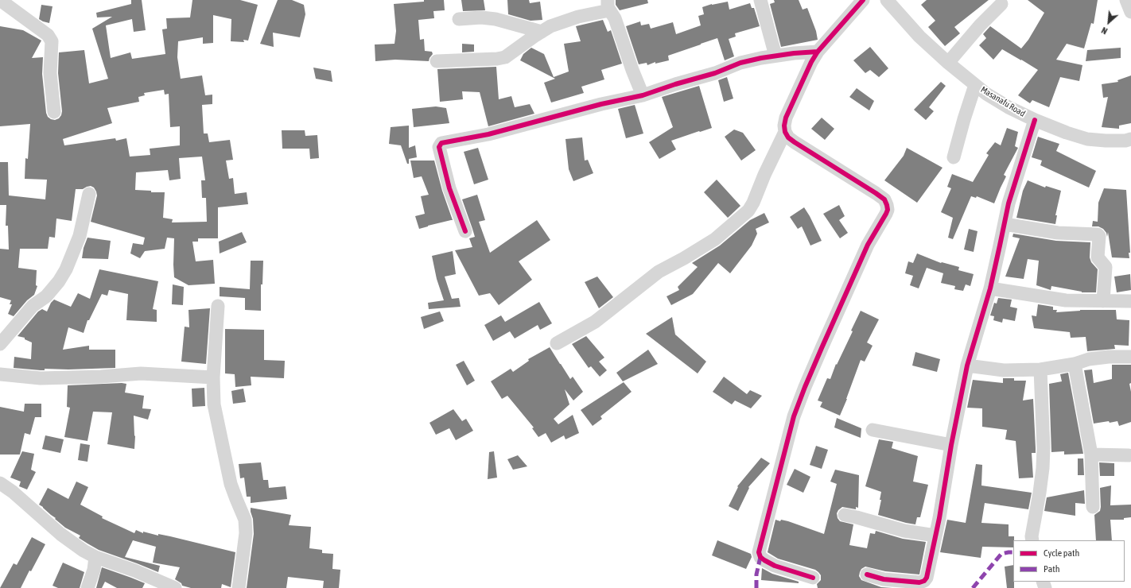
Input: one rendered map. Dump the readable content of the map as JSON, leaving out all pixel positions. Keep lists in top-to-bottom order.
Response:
{
  "streets": {
    "street": ["Masanafu Road"]
  },
  "legend": ["Cycle path", "Path"],
  "north": "bottom left"
}
